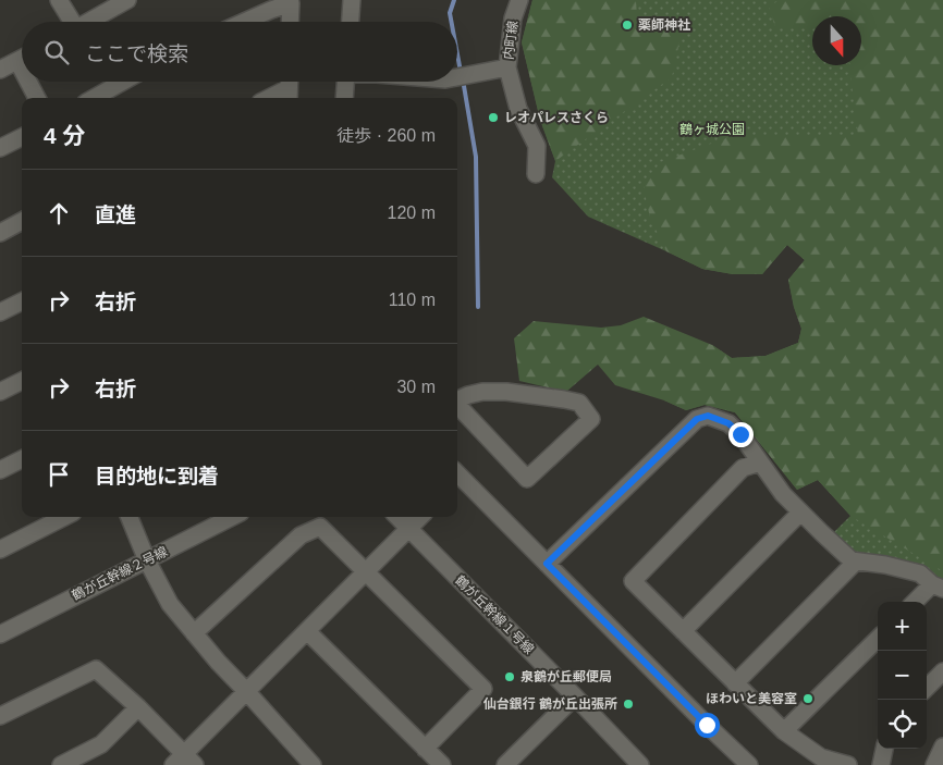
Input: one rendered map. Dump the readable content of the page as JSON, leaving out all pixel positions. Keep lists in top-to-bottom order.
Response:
{
  "streets": {
    "street": ["内町線", "鶴が丘幹線２号線", "鶴が丘幹線１号線"]
  },
  "parks": ["鶴ヶ城公園"],
  "places": [
    "薬師神社",
    "レオパレスさくら",
    "泉鶴が丘郵便局",
    "ほわいと美容室",
    "仙台銀行 鶴が丘出張所"
  ],
  "north": "bottom",
  "page": {
    "search": "ここで検索",
    "heading": ["4 分", "徒歩 · 260 m"],
    "list": [
      ["直進", "120 m"],
      ["右折", "110 m"],
      ["右折", "30 m"],
      "目的地に到着"
    ],
    "map_buttons": ["+", "−"]
  }
}
